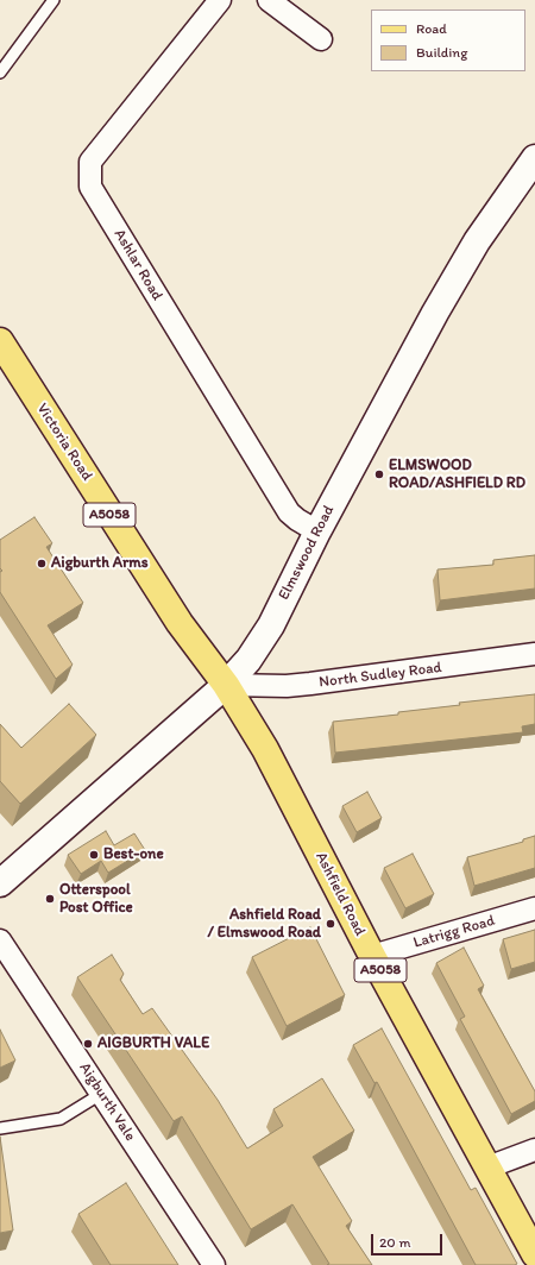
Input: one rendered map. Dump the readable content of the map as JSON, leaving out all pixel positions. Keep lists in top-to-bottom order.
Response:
{
  "streets": {
    "main road": ["Victoria Road", "A5058", "Ashfield Road"],
    "street": [
      "Ashlar Road",
      "Elmswood Road",
      "North Sudley Road",
      "Latrigg Road",
      "Aigburth Vale"
    ]
  },
  "crossings": [
    ["Ashlar Road", "Elmswood Road"],
    ["Victoria Road", "Elmswood Road"],
    ["Victoria Road", "North Sudley Road"],
    ["Victoria Road", "Ashfield Road"],
    ["Elmswood Road", "North Sudley Road"],
    ["Elmswood Road", "Ashfield Road"],
    ["North Sudley Road", "Ashfield Road"],
    ["Ashfield Road", "Latrigg Road"]
  ],
  "places": [
    "ELMSWOOD ROAD/ASHFIELD RD",
    "Aigburth Arms",
    "Best-one",
    "Otterspool Post Office",
    "Ashfield Road / Elmswood Road",
    "AIGBURTH VALE"
  ],
  "legend": ["Road", "Building"],
  "scale_bar": "20 m"
}
